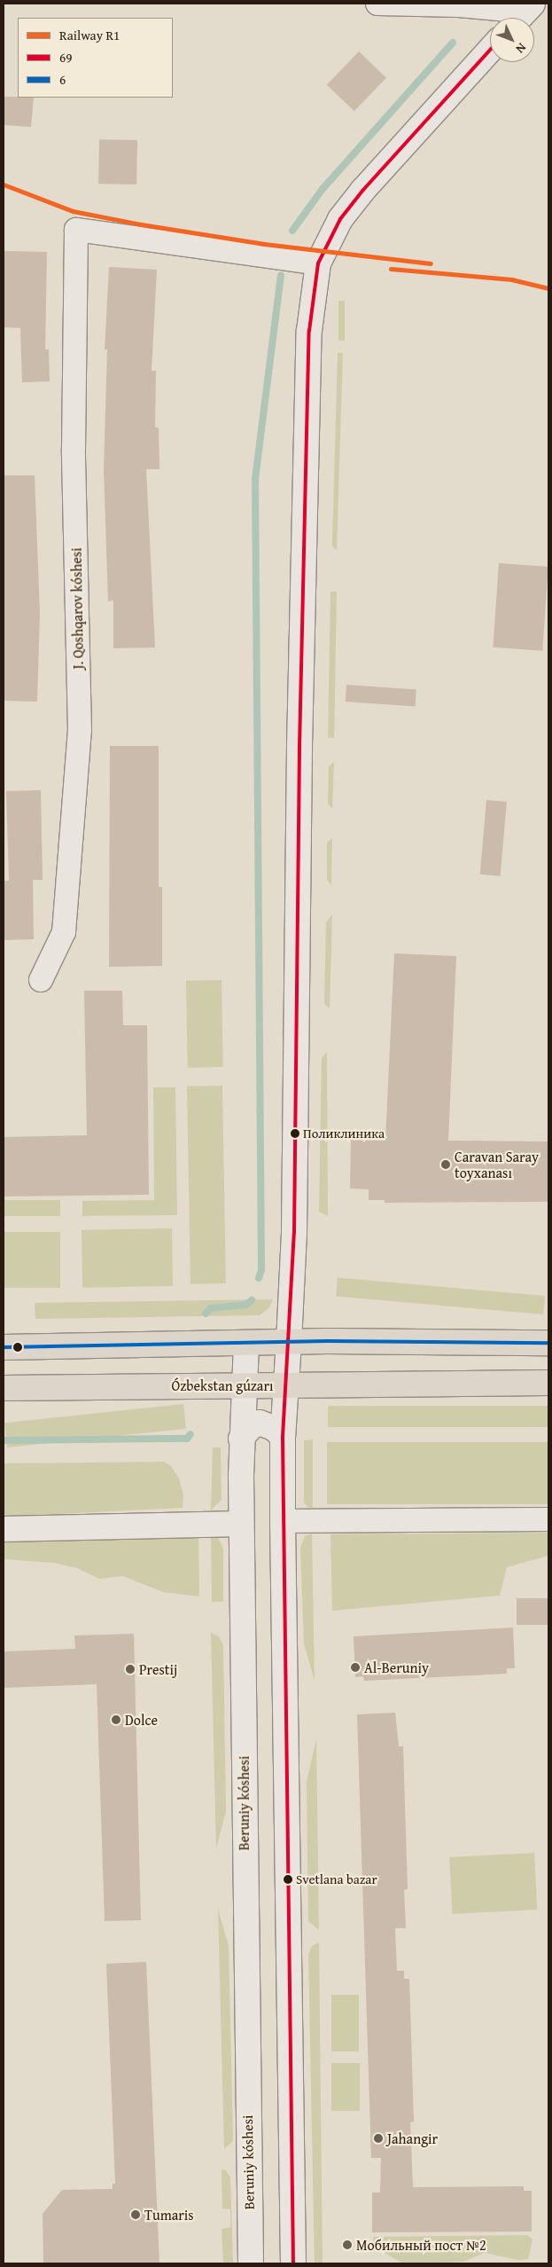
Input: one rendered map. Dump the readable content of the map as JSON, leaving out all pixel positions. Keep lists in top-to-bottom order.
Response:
{
  "streets": {
    "main road": ["Ózbekstan gúzarı", "Beruniy kóshesi"],
    "street": ["J. Qoshqarov kóshesi"]
  },
  "crossings": [
    ["Ózbekstan gúzarı", "Beruniy kóshesi"]
  ],
  "places": [
    "Поликлиника",
    "Caravan Saray toyxanası",
    "Al-Beruniy",
    "Prestij",
    "Dolce",
    "Svetlana bazar",
    "Jahangir",
    "Tumaris",
    "Мобильный пост №2"
  ],
  "lines": ["transit line 69", "rail line R1", "transit line 6"],
  "legend": ["Railway R1", "69", "6"],
  "north": "bottom right"
}
